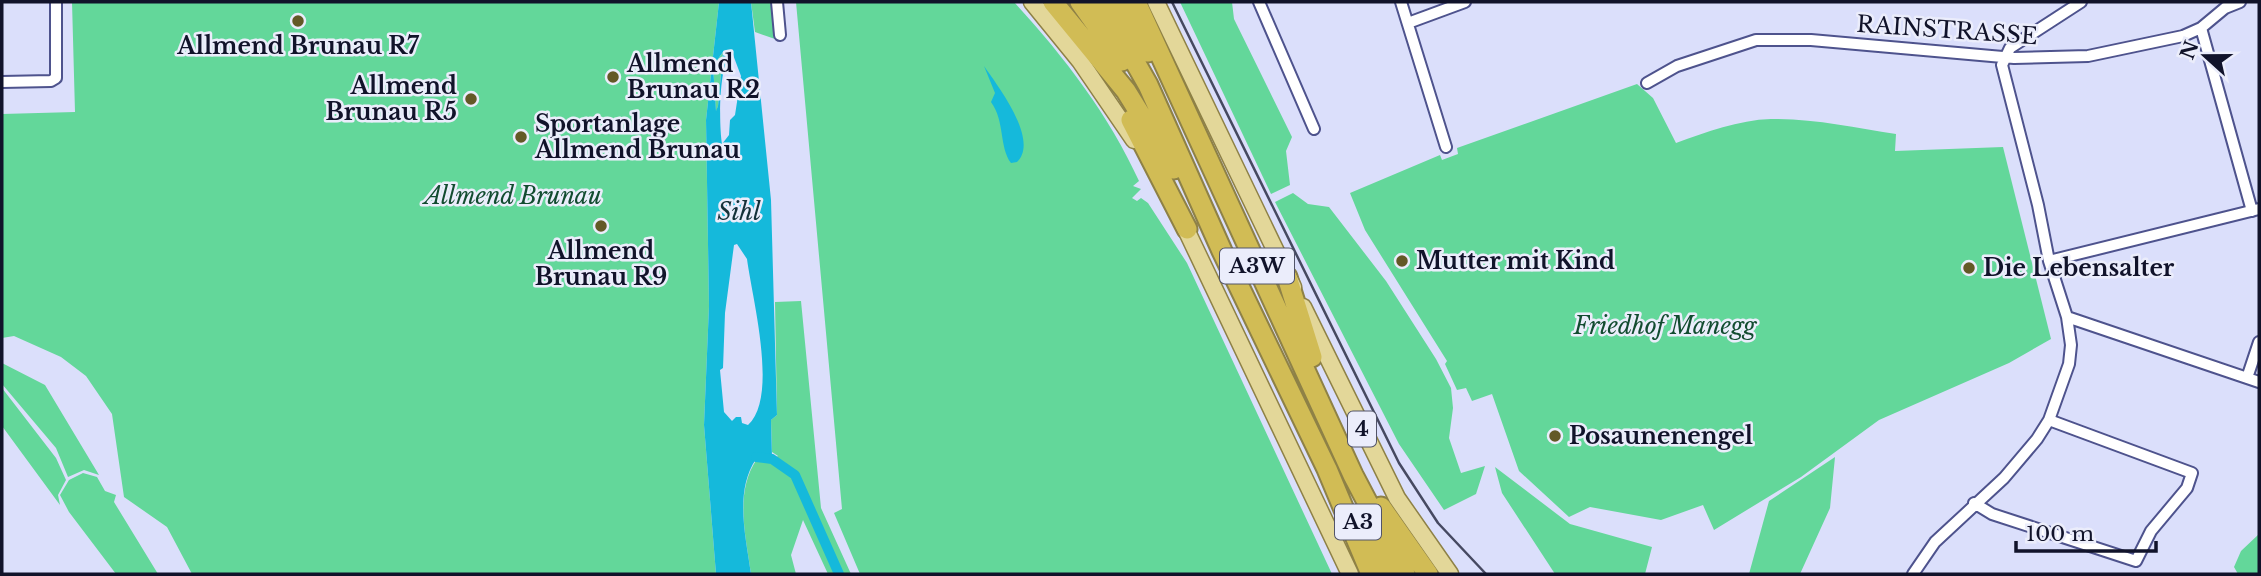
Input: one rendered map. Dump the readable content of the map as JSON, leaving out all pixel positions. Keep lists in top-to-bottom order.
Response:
{
  "streets": {
    "highway": ["A3W", "A3"],
    "main road": ["4"],
    "street": ["RAINSTRASSE"]
  },
  "crossings": [
    ["A3W", "A3"]
  ],
  "water": ["Sihl"],
  "parks": ["Allmend Brunau", "Friedhof Manegg"],
  "places": [
    "Allmend Brunau R7",
    "Allmend Brunau R2",
    "Allmend Brunau R5",
    "Sportanlage Allmend Brunau",
    "Allmend Brunau R9",
    "Mutter mit Kind",
    "Die Lebensalter",
    "Posaunenengel"
  ],
  "scale_bar": "100 m",
  "north": "left"
}
